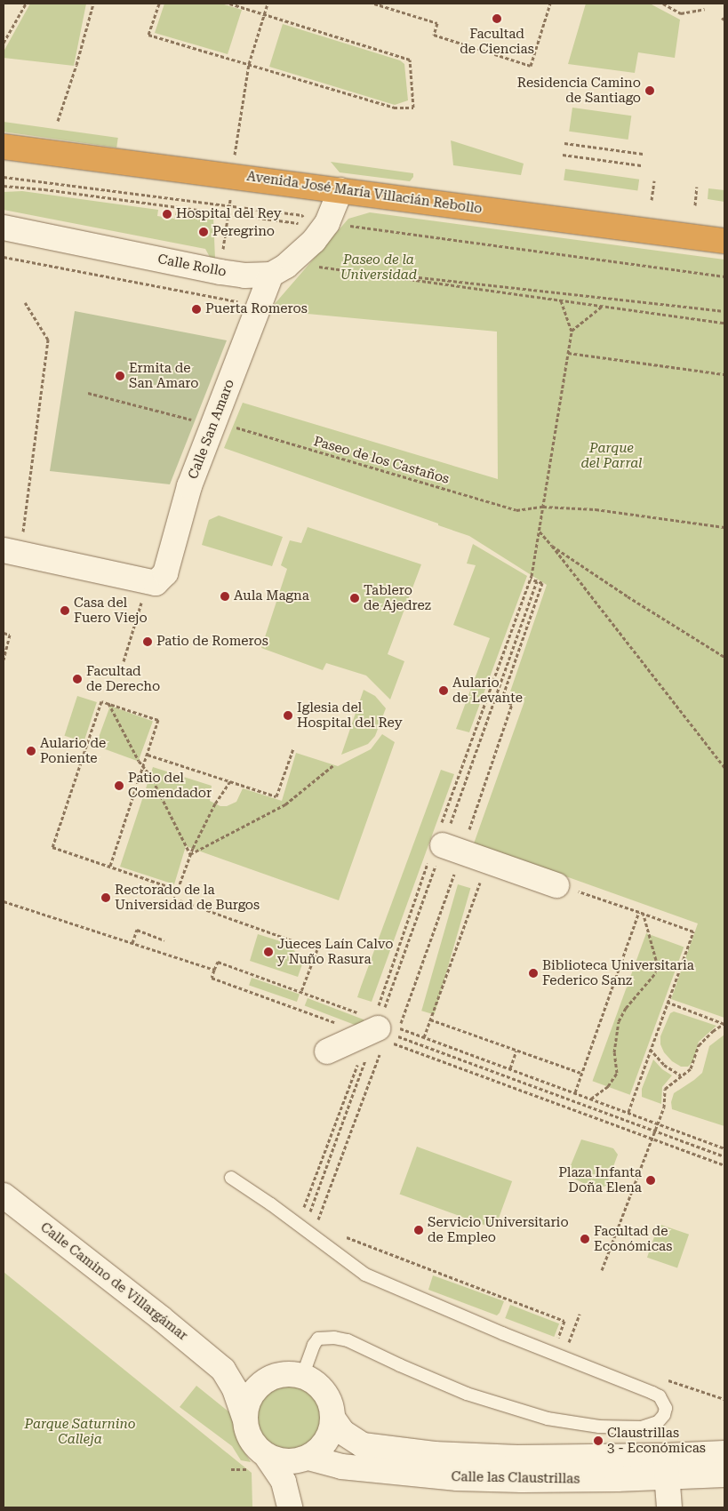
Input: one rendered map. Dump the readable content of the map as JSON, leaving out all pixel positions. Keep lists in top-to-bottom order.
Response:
{
  "streets": {
    "highway": ["Avenida José María Villacián Rebollo"],
    "street": [
      "Calle Rollo",
      "Calle San Amaro",
      "Calle Camino de Villargámar",
      "Calle las Claustrillas"
    ],
    "path": ["Paseo de los Castaños"]
  },
  "crossings": [
    ["Calle Rollo", "Calle San Amaro"],
    ["Calle San Amaro", "Paseo de los Castaños"],
    ["Calle Camino de Villargámar", "Calle las Claustrillas"]
  ],
  "parks": ["Paseo de la Universidad", "Parque del Parral", "Parque Saturnino Calleja"],
  "places": [
    "Facultad de Ciencias",
    "Residencia Camino de Santiago",
    "Hospital del Rey",
    "Peregrino",
    "Puerta Romeros",
    "Ermita de San Amaro",
    "Aula Magna",
    "Tablero de Ajedrez",
    "Casa del Fuero Viejo",
    "Patio de Romeros",
    "Facultad de Derecho",
    "Aulario de Levante",
    "Iglesia del Hospital del Rey",
    "Aulario de Poniente",
    "Patio del Comendador",
    "Rectorado de la Universidad de Burgos",
    "Jueces Laín Calvo y Nuño Rasura",
    "Biblioteca Universitaria Federico Sanz",
    "Plaza Infanta Doña Elena",
    "Servicio Universitario de Empleo",
    "Facultad de Económicas",
    "Claustrillas 3 - Económicas"
  ]
}
